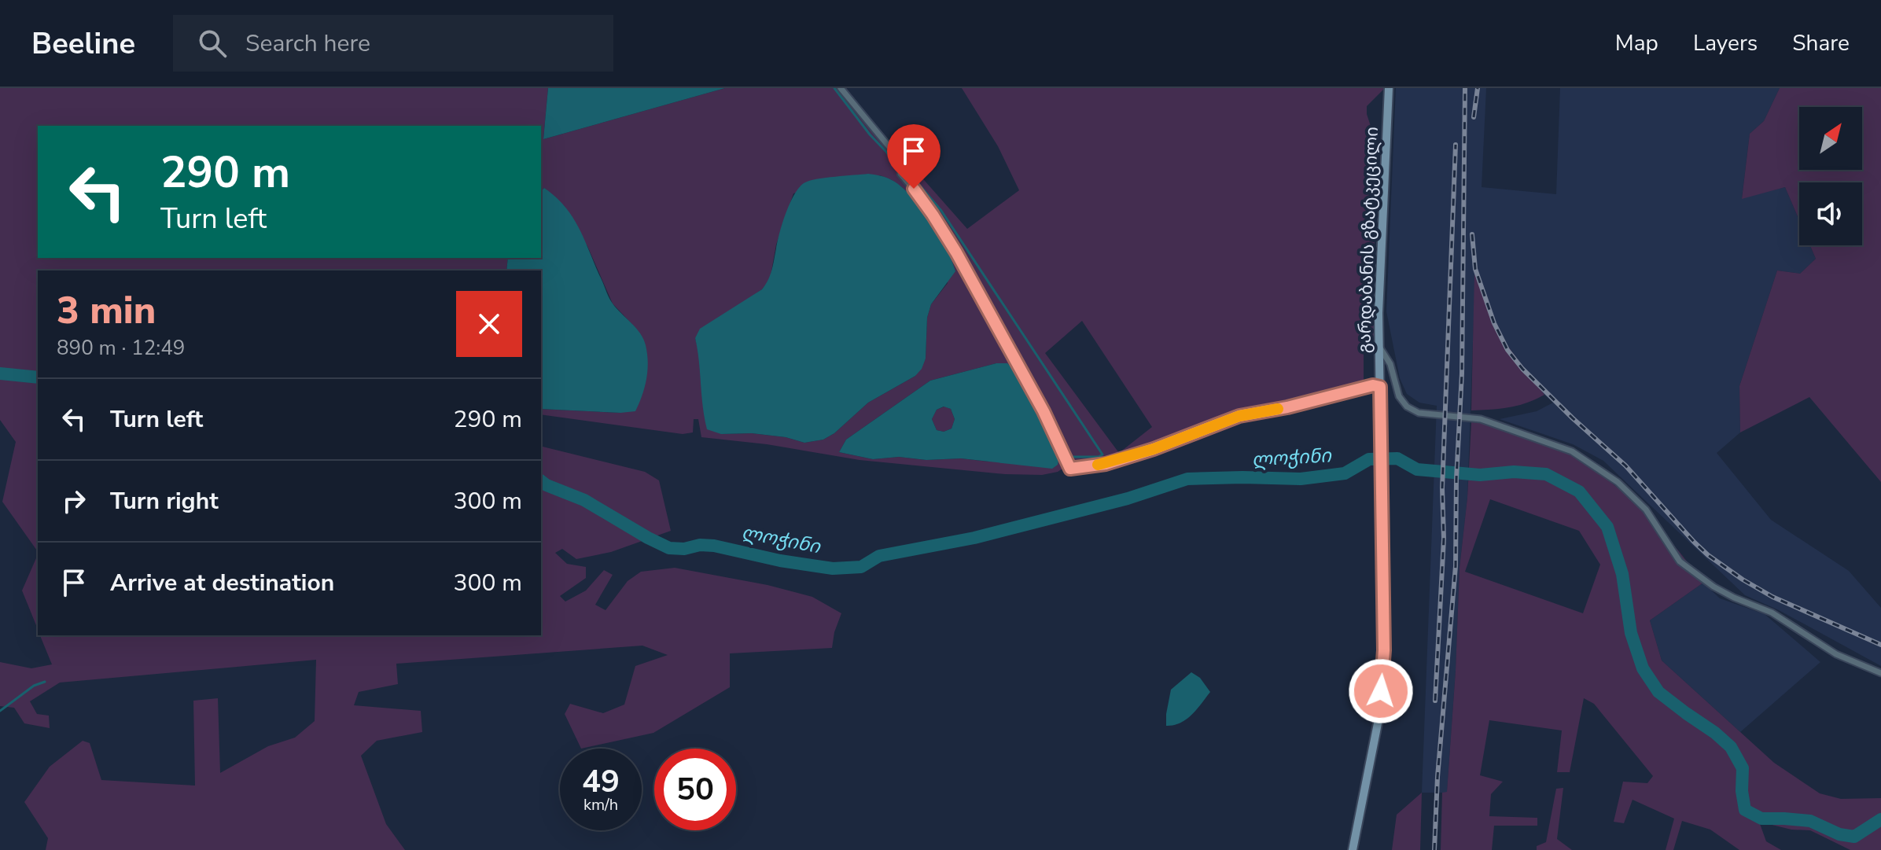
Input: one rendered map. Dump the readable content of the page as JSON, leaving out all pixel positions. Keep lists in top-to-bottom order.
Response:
{
  "streets": {
    "main road": ["გარდაბანის გზატკეცილი"]
  },
  "water": ["ლოჭინი"],
  "north": "top right",
  "page": {
    "header": "Beeline",
    "search": "Search here",
    "nav": ["Map", "Layers", "Share"],
    "turn": ["290 m", "Turn left"],
    "heading": ["3 min", "890 m · 12:49"],
    "list": [
      {
        "name": "Turn left",
        "value": "290 m"
      },
      {
        "name": "Turn right",
        "value": "300 m"
      },
      {
        "name": "Arrive at destination",
        "value": "300 m"
      }
    ],
    "speed": "49 km/h",
    "limit": "50"
  }
}
